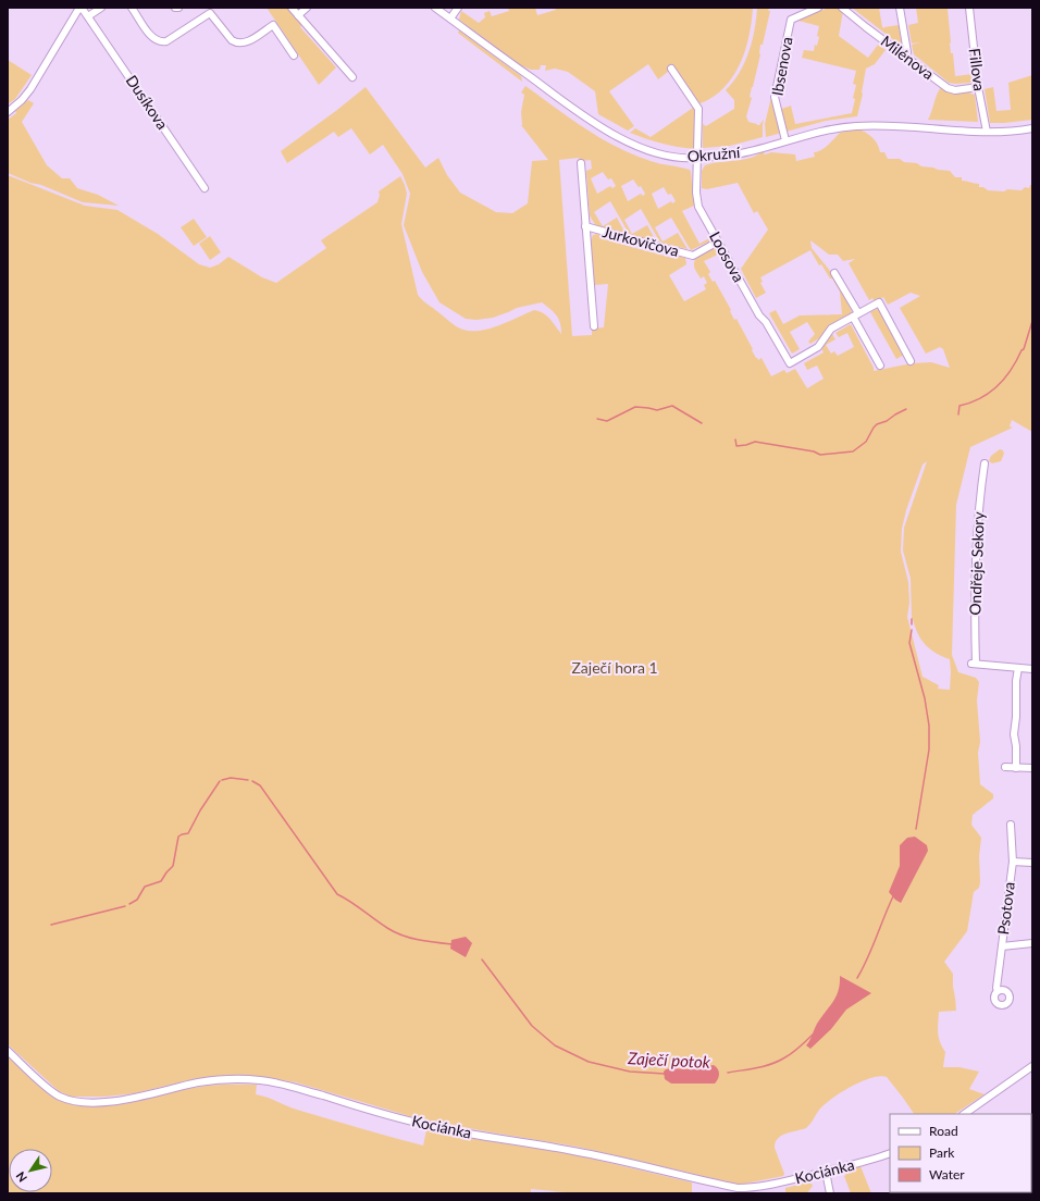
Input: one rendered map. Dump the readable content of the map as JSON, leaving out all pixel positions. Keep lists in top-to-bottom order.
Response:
{
  "streets": {
    "street": [
      "Milénova",
      "Ibsenova",
      "Fillova",
      "Dusíkova",
      "Okružní",
      "Jurkovičova",
      "Loosova",
      "Ondřeje Sekory",
      "Psotova",
      "Kociánka"
    ]
  },
  "crossings": [
    ["Milénova", "Fillova"],
    ["Ibsenova", "Okružní"],
    ["Fillova", "Okružní"],
    ["Okružní", "Loosova"],
    ["Jurkovičova", "Loosova"]
  ],
  "water": ["Zaječí potok"],
  "parks": ["Zaječí hora 1"],
  "legend": ["Road", "Park", "Water"],
  "north": "bottom left"
}
